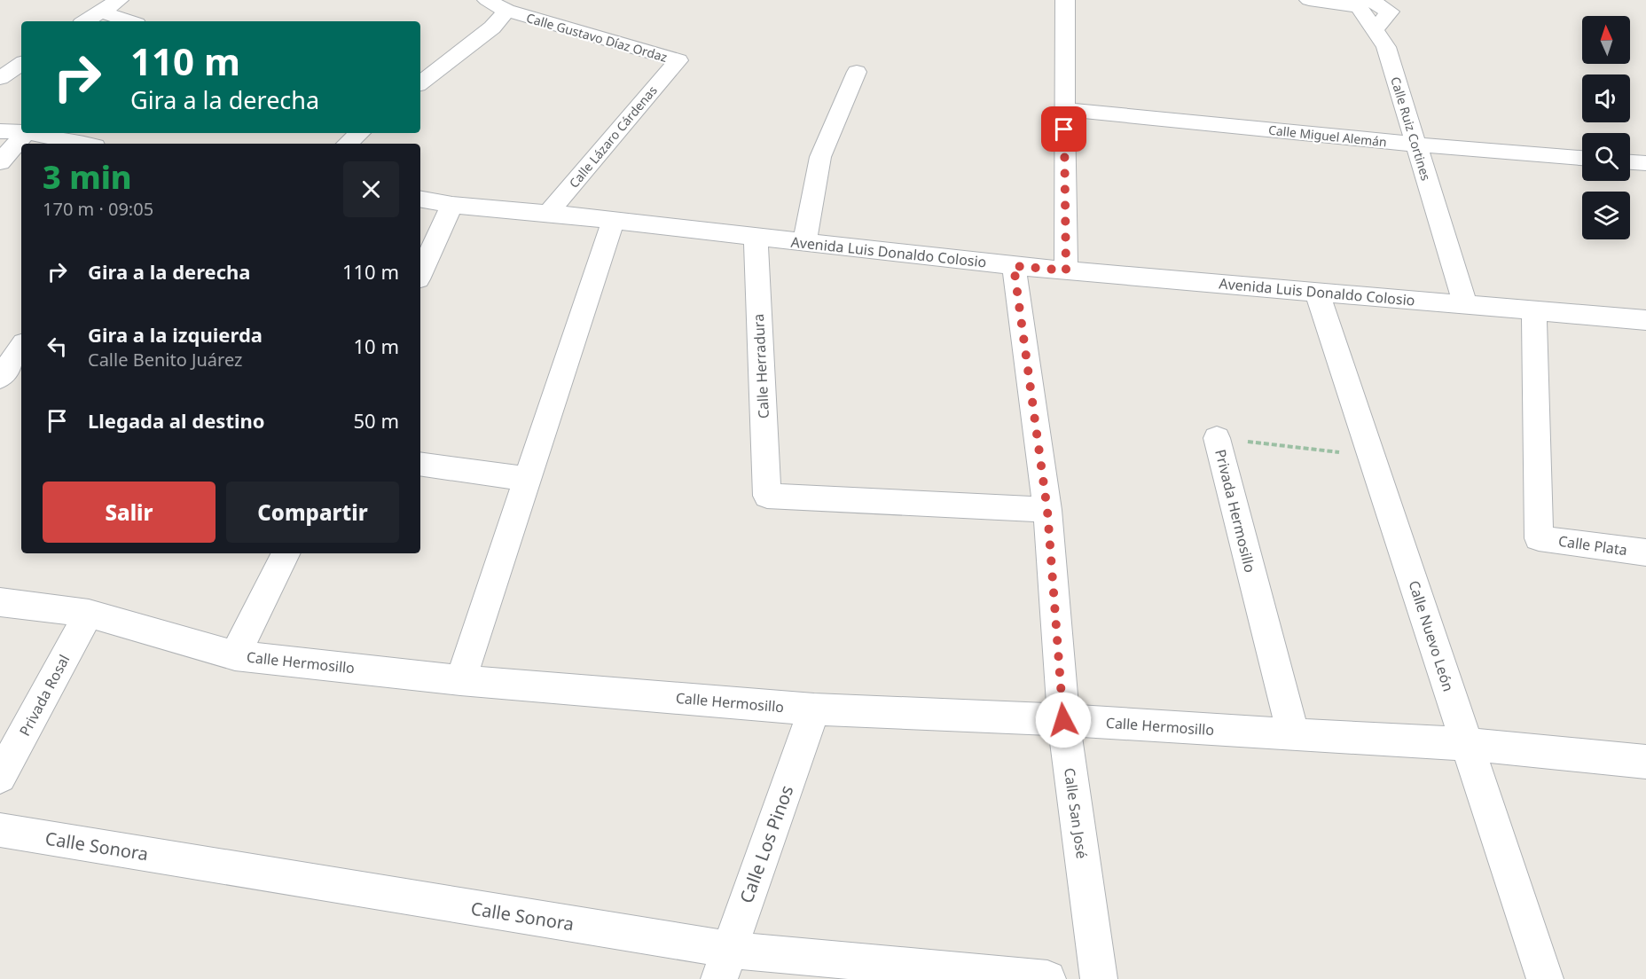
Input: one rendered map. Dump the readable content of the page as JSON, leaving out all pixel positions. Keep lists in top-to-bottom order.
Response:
{
  "streets": {
    "street": [
      "Calle Gustavo Díaz Ordaz",
      "Calle Ruiz Cortines",
      "Calle Miguel Alemán",
      "Calle Lázaro Cárdenas",
      "Avenida Luis Donaldo Colosio",
      "Calle Herradura",
      "Privada Hermosillo",
      "Calle Plata",
      "Calle Nuevo León",
      "Calle Hermosillo",
      "Privada Rosal",
      "Calle San José",
      "Calle Los Pinos",
      "Calle Sonora"
    ]
  },
  "crossings": [
    ["Calle Gustavo Díaz Ordaz", "Calle Lázaro Cárdenas"],
    ["Calle Ruiz Cortines", "Calle Miguel Alemán"],
    ["Calle Ruiz Cortines", "Avenida Luis Donaldo Colosio"],
    ["Calle Lázaro Cárdenas", "Avenida Luis Donaldo Colosio"],
    ["Avenida Luis Donaldo Colosio", "Calle Herradura"],
    ["Avenida Luis Donaldo Colosio", "Calle Plata"],
    ["Avenida Luis Donaldo Colosio", "Calle Nuevo León"],
    ["Avenida Luis Donaldo Colosio", "Calle San José"],
    ["Calle Herradura", "Calle San José"],
    ["Privada Hermosillo", "Calle Nuevo León"],
    ["Privada Hermosillo", "Calle Hermosillo"],
    ["Calle Nuevo León", "Calle Hermosillo"],
    ["Calle Hermosillo", "Privada Rosal"],
    ["Calle Hermosillo", "Calle San José"],
    ["Calle Hermosillo", "Calle Los Pinos"],
    ["Calle Los Pinos", "Calle Sonora"]
  ],
  "north": "top",
  "page": {
    "turn": ["110 m", "Gira a la derecha"],
    "heading": ["3 min", "170 m · 09:05"],
    "list": [
      {
        "name": "Gira a la derecha",
        "value": "110 m"
      },
      {
        "name": "Gira a la izquierda",
        "note": "Calle Benito Juárez",
        "value": "10 m"
      },
      {
        "name": "Llegada al destino",
        "value": "50 m"
      }
    ],
    "buttons": ["Salir", "Compartir"]
  }
}
